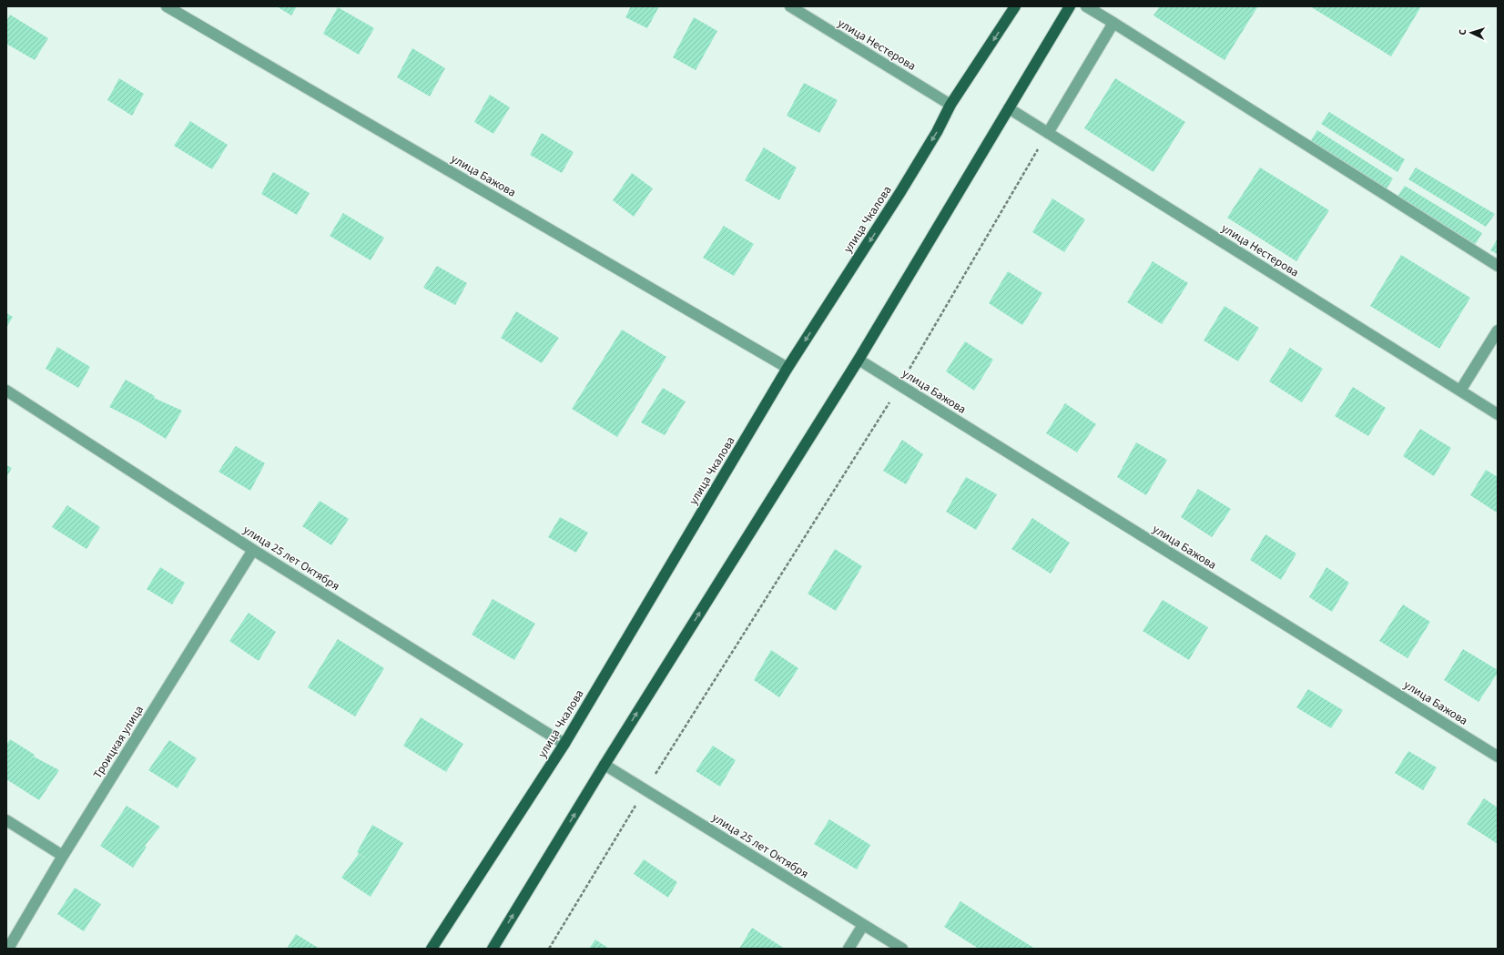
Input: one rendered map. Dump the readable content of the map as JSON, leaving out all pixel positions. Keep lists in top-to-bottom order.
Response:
{
  "streets": {
    "main road": ["улица Чкалова"],
    "street": [
      "улица Нестерова",
      "улица Бажова",
      "улица 25 лет Октября",
      "Троицкая улица"
    ]
  },
  "crossings": [
    ["улица Нестерова", "улица Чкалова"],
    ["улица Бажова", "улица Чкалова"],
    ["улица Чкалова", "улица 25 лет Октября"],
    ["улица 25 лет Октября", "Троицкая улица"]
  ],
  "north": "left"
}
